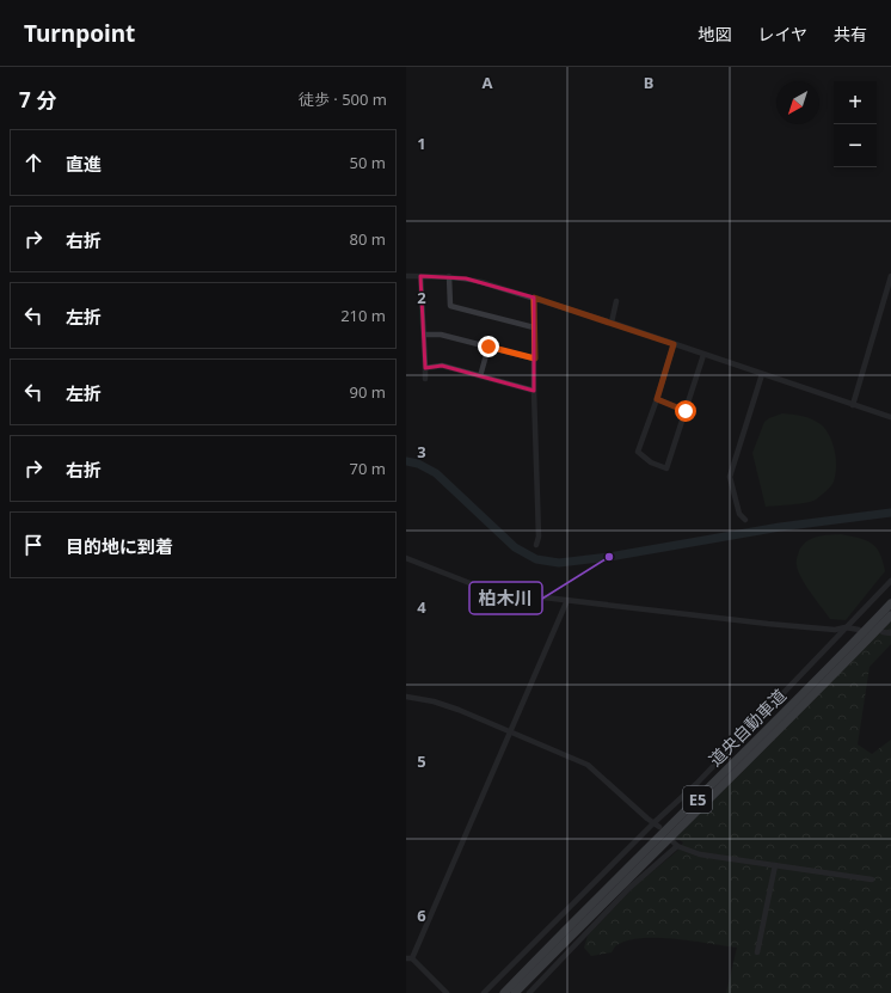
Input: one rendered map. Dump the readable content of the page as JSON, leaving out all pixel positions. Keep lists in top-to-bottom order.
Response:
{
  "streets": {
    "highway": ["道央自動車道", "E5"]
  },
  "places": ["柏木川"],
  "north": "bottom left",
  "page": {
    "header": "Turnpoint",
    "nav": ["地図", "レイヤ", "共有"],
    "heading": ["7 分", "徒歩 · 500 m"],
    "map_buttons": ["+", "−"],
    "list": [
      ["直進", "50 m"],
      ["右折", "80 m"],
      ["左折", "210 m"],
      ["左折", "90 m"],
      ["右折", "70 m"],
      "目的地に到着"
    ]
  },
  "grid": {
    "columns": ["A", "B"],
    "rows": [
      "1",
      "2",
      "3",
      "4",
      "5",
      "6"
    ]
  }
}
